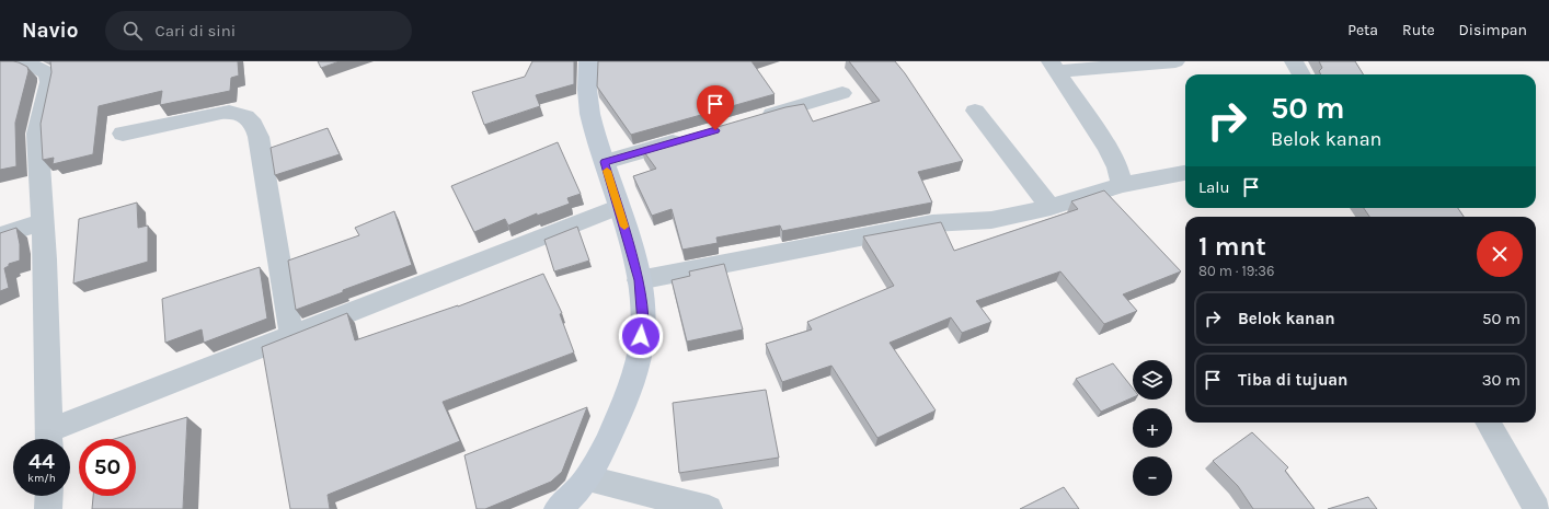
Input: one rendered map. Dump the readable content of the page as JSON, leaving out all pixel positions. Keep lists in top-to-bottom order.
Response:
{
  "page": {
    "header": "Navio",
    "search": "Cari di sini",
    "nav": ["Peta", "Rute", "Disimpan"],
    "turn": ["50 m", "Belok kanan"],
    "then": "Lalu",
    "heading": ["1 mnt", "80 m · 19:36"],
    "list": [
      {
        "name": "Belok kanan",
        "value": "50 m"
      },
      {
        "name": "Tiba di tujuan",
        "value": "30 m"
      }
    ],
    "map_buttons": ["+", "−"],
    "speed": "44 km/h",
    "limit": "50"
  }
}
